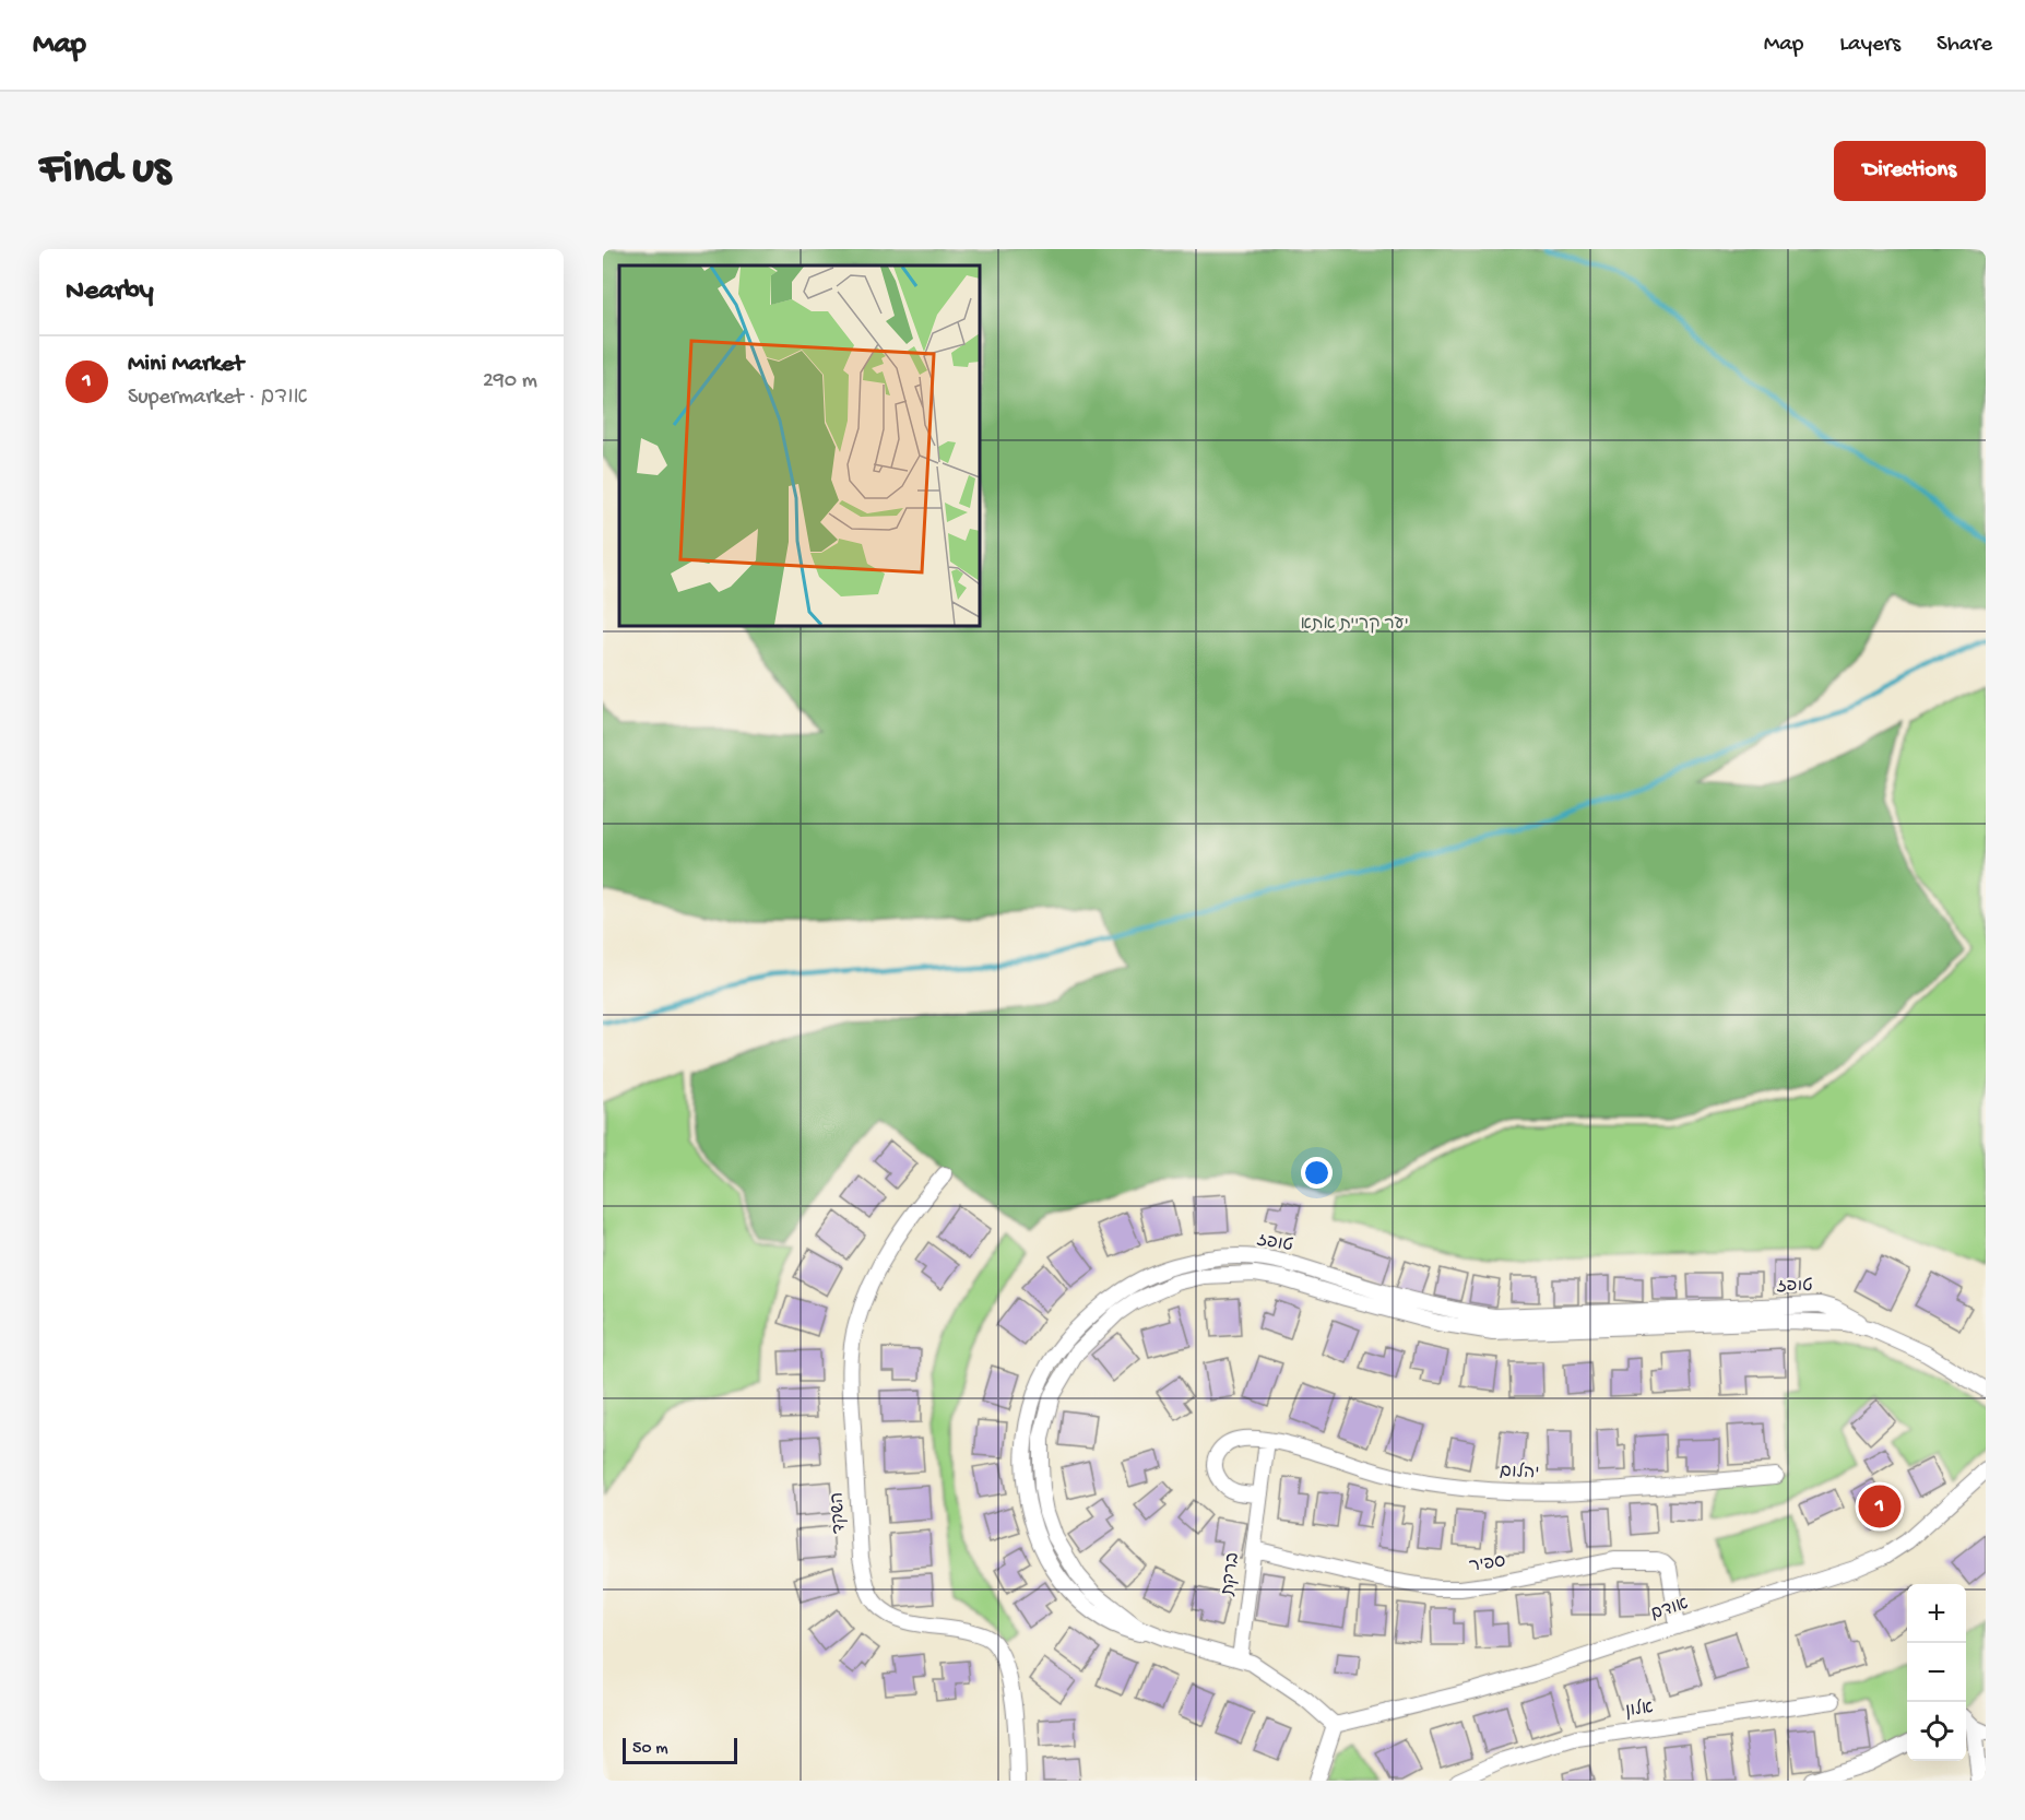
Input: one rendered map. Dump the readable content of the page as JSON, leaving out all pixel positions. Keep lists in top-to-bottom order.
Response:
{
  "streets": {
    "street": [
      "טופז",
      "יהלום",
      "השקד",
      "ספיר",
      "ברקת",
      "אודם",
      "אלון"
    ]
  },
  "crossings": [
    ["טופז", "ברקת"],
    ["טופז", "אודם"],
    ["יהלום", "ברקת"],
    ["ספיר", "ברקת"],
    ["ספיר", "אודם"]
  ],
  "parks": ["יער קריית אתא"],
  "scale_bar": "50 m",
  "page": {
    "header": "Map",
    "nav": ["Map", "Layers", "Share"],
    "buttons": "Directions",
    "title": "Find us",
    "heading": "Nearby",
    "list": [
      {
        "mark": "1",
        "name": "Mini Market",
        "note": "Supermarket · אודם",
        "value": "290 m"
      }
    ],
    "pins": "1",
    "map_buttons": ["+", "−"],
    "scale": "50 m"
  }
}
